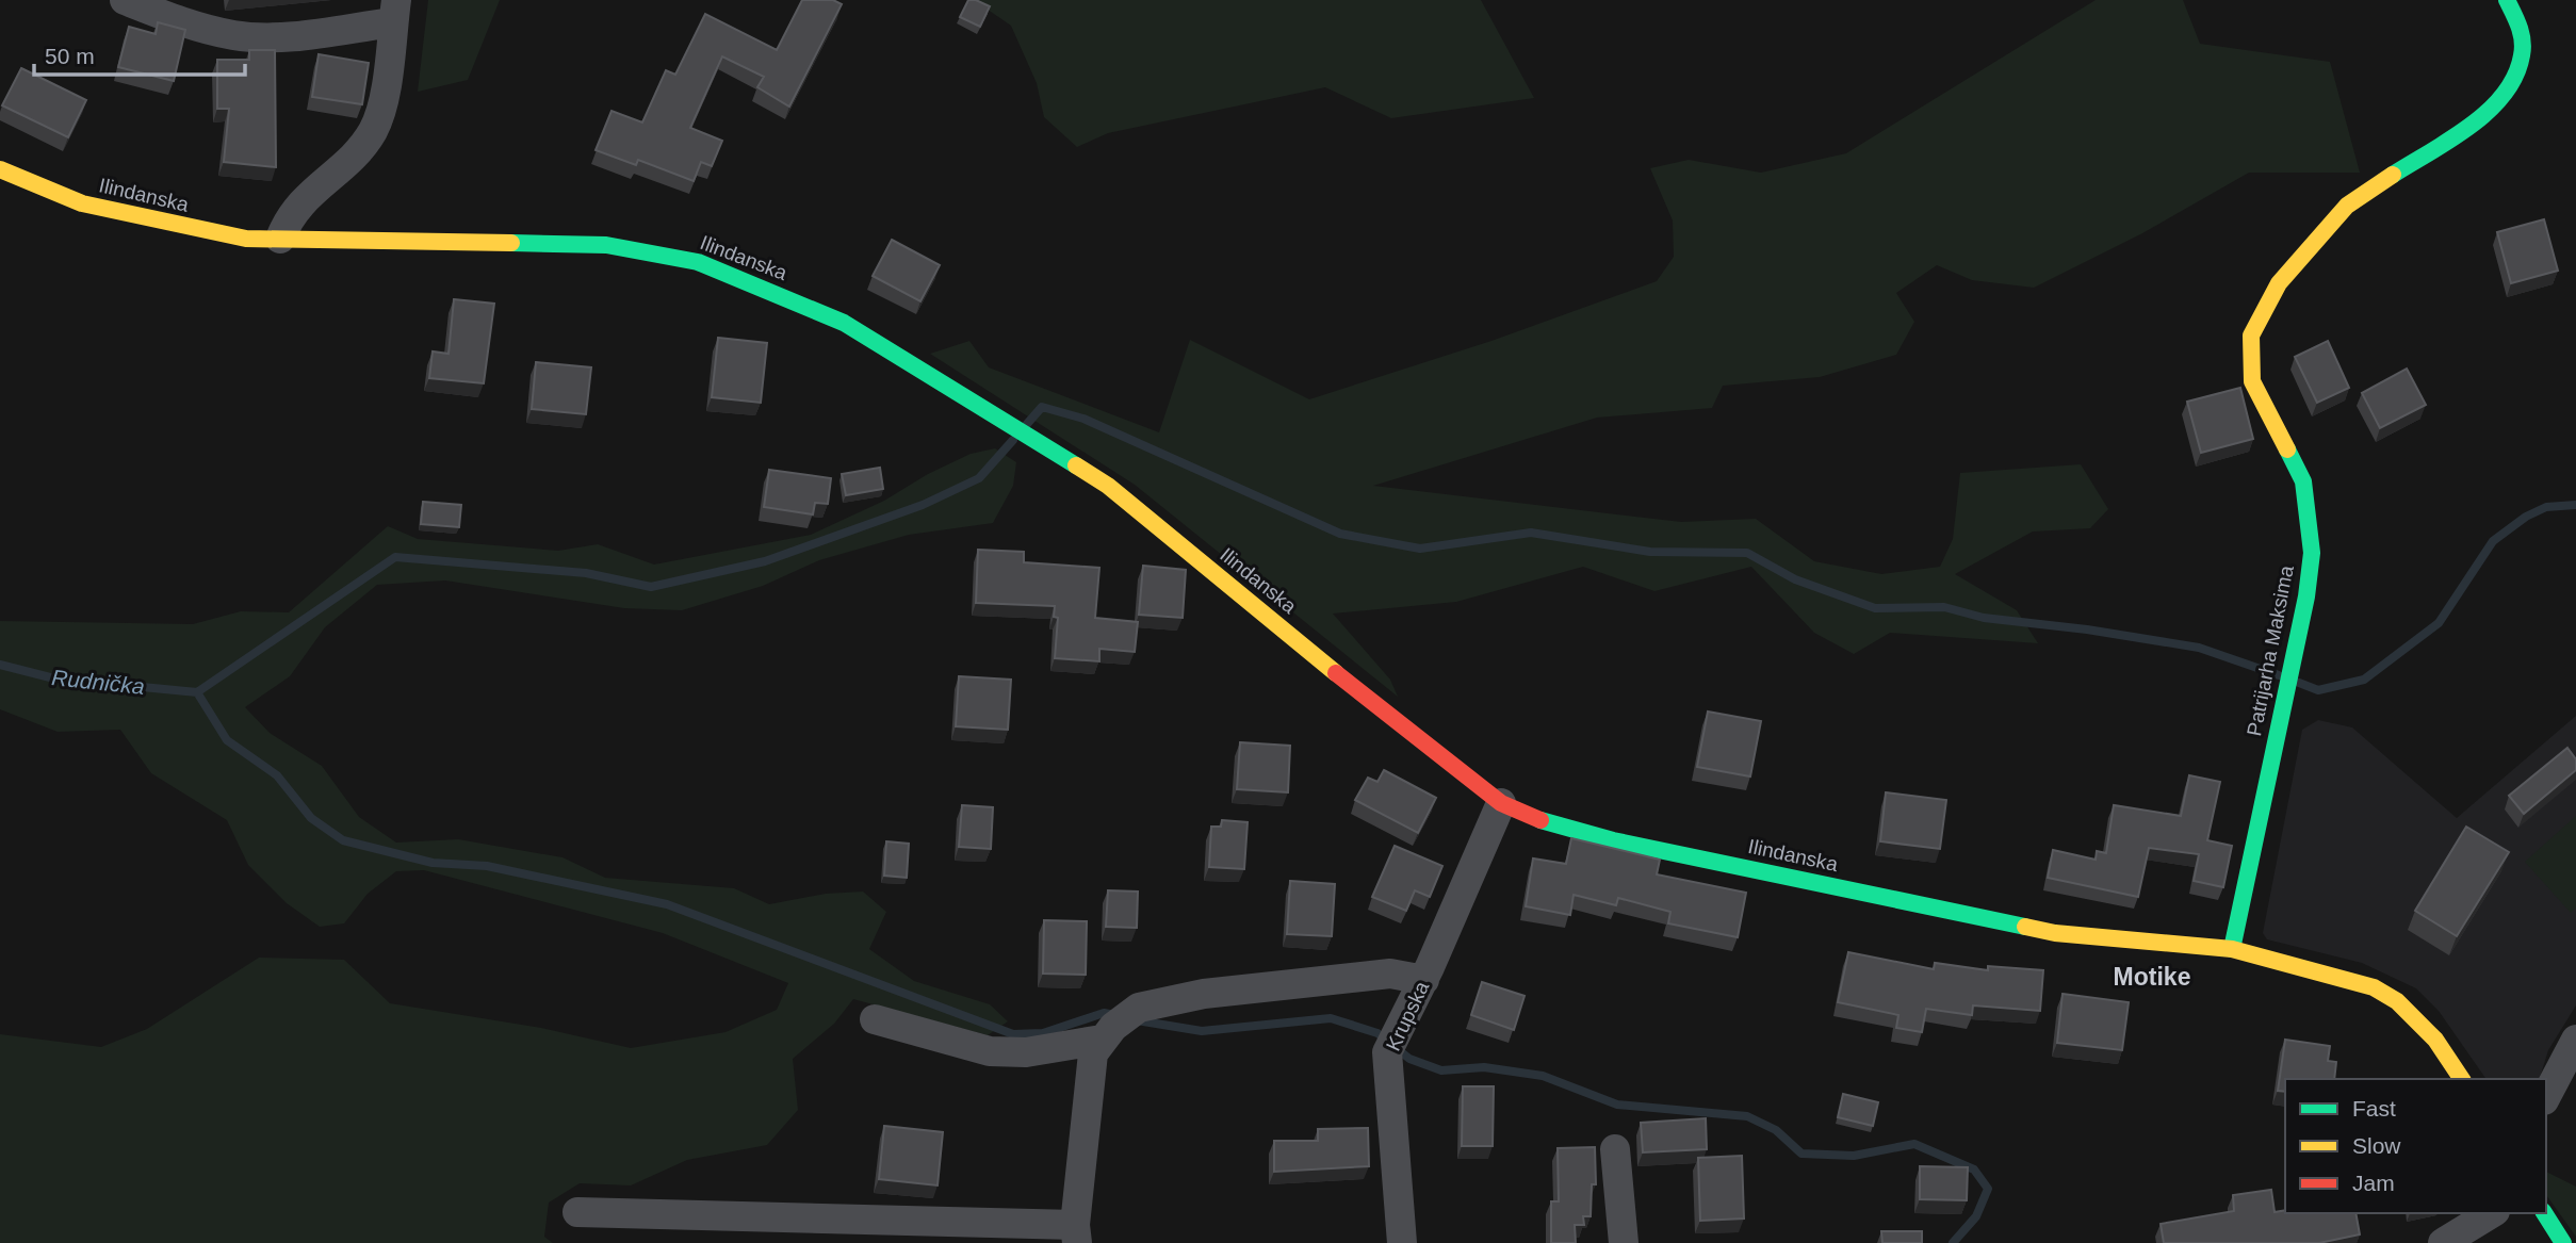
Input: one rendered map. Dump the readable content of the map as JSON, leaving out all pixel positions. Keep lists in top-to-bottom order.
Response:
{
  "streets": {
    "street": ["Ilindanska", "Patrijarha Maksima", "Krupska"]
  },
  "crossings": [
    ["Ilindanska", "Patrijarha Maksima"],
    ["Ilindanska", "Krupska"]
  ],
  "districts": ["Motike"],
  "water": ["Rudnička"],
  "legend": ["Fast", "Slow", "Jam"],
  "scale_bar": "50 m"
}
